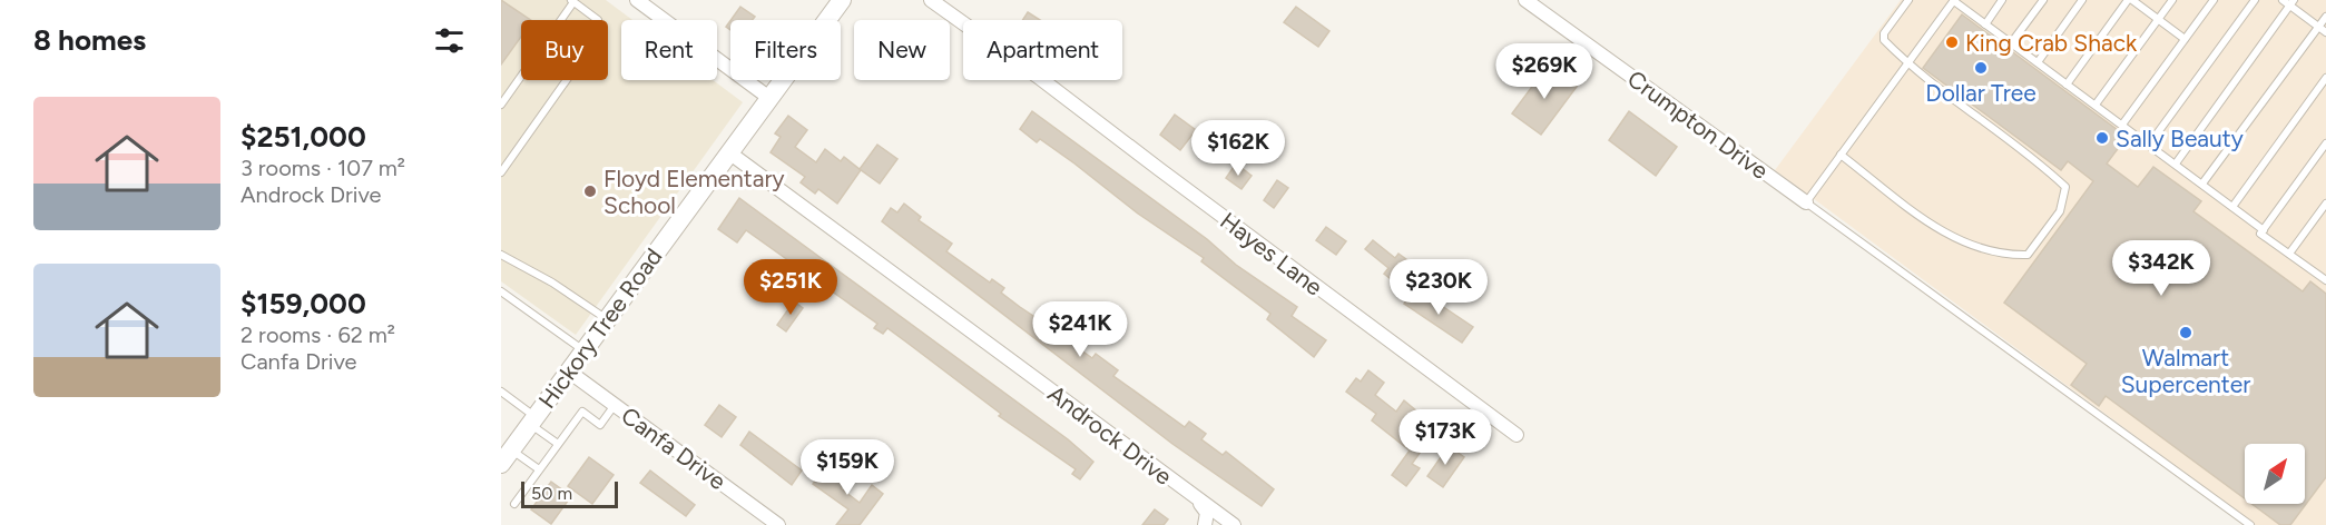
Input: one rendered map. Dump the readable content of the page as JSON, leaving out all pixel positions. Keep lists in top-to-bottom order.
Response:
{
  "streets": {
    "street": [
      "Crumpton Drive",
      "Hayes Lane",
      "Hickory Tree Road",
      "Androck Drive",
      "Canfa Drive"
    ]
  },
  "crossings": [
    ["Hickory Tree Road", "Androck Drive"],
    ["Hickory Tree Road", "Canfa Drive"]
  ],
  "places": [
    "King Crab Shack",
    "Dollar Tree",
    "Sally Beauty",
    "Floyd Elementary School",
    "Walmart Supercenter"
  ],
  "scale_bar": "50 m",
  "north": "top right",
  "page": {
    "heading": "8 homes",
    "chip": [
      "Buy",
      "Rent",
      "Filters",
      "New",
      "Apartment"
    ],
    "price": [
      "$269K",
      "$162K",
      "$342K",
      "$251K",
      "$230K",
      "$241K",
      "$173K",
      "$159K"
    ],
    "list": [
      {
        "name": "$251,000",
        "note": "3 rooms · 107 m² · Androck Drive"
      },
      {
        "name": "$159,000",
        "note": "2 rooms · 62 m² · Canfa Drive"
      }
    ],
    "scale": "50 m"
  }
}
